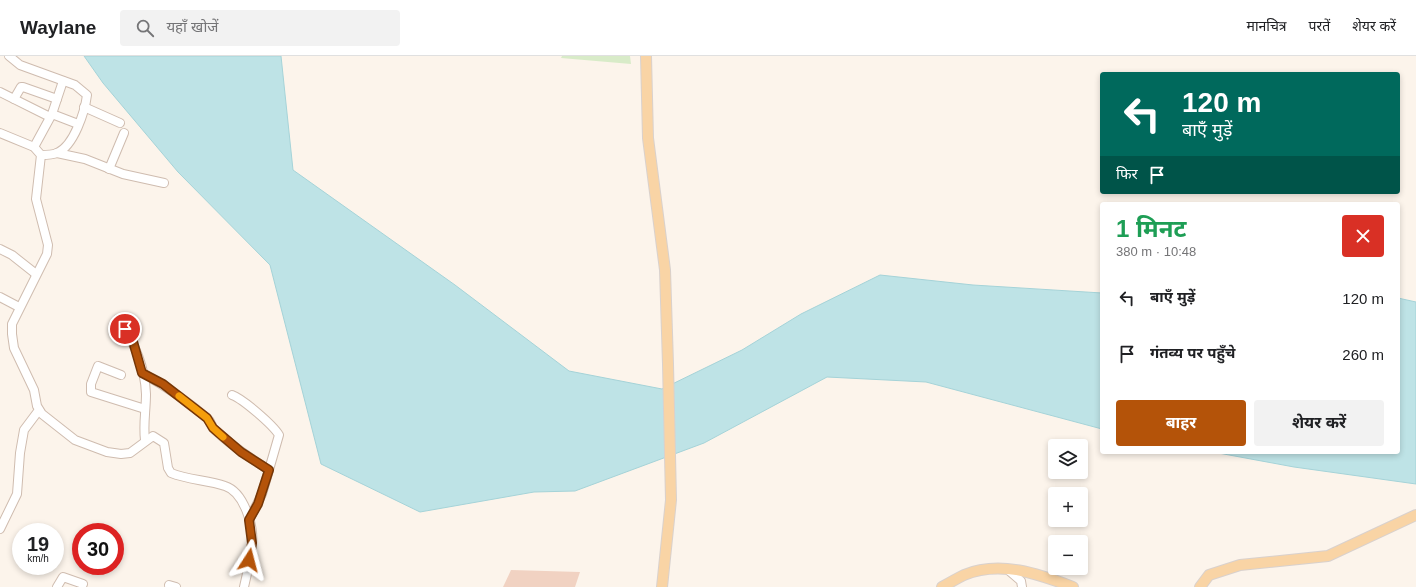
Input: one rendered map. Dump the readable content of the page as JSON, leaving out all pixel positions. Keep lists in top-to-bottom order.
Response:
{
  "page": {
    "header": "Waylane",
    "search": "यहाँ खोजें",
    "nav": ["मानचित्र", "परतें", "शेयर करें"],
    "turn": ["120 m", "बाएँ मुड़ें"],
    "then": "फिर",
    "heading": ["1 मिनट", "380 m · 10:48"],
    "list": [
      {
        "name": "बाएँ मुड़ें",
        "value": "120 m"
      },
      {
        "name": "गंतव्य पर पहुँचे",
        "value": "260 m"
      }
    ],
    "buttons": ["बाहर", "शेयर करें"],
    "map_buttons": ["+", "−"],
    "speed": "19 km/h",
    "limit": "30"
  }
}
